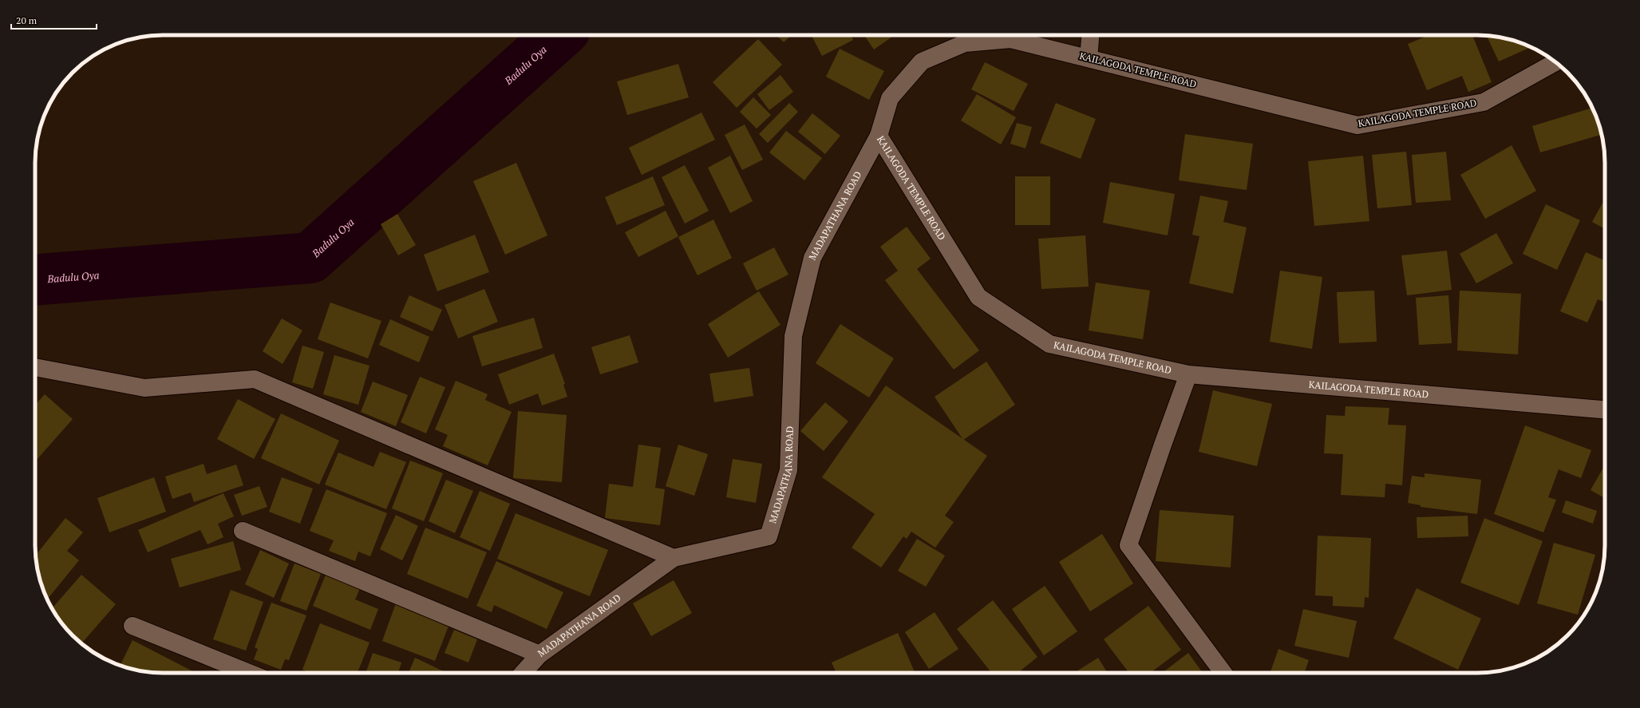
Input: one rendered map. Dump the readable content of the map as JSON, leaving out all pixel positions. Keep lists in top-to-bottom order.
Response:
{
  "streets": {
    "street": ["KAILAGODA TEMPLE ROAD", "MADAPATHANA ROAD"]
  },
  "crossings": [
    ["KAILAGODA TEMPLE ROAD", "MADAPATHANA ROAD"]
  ],
  "water": ["Badulu Oya"],
  "scale_bar": "20 m"
}
